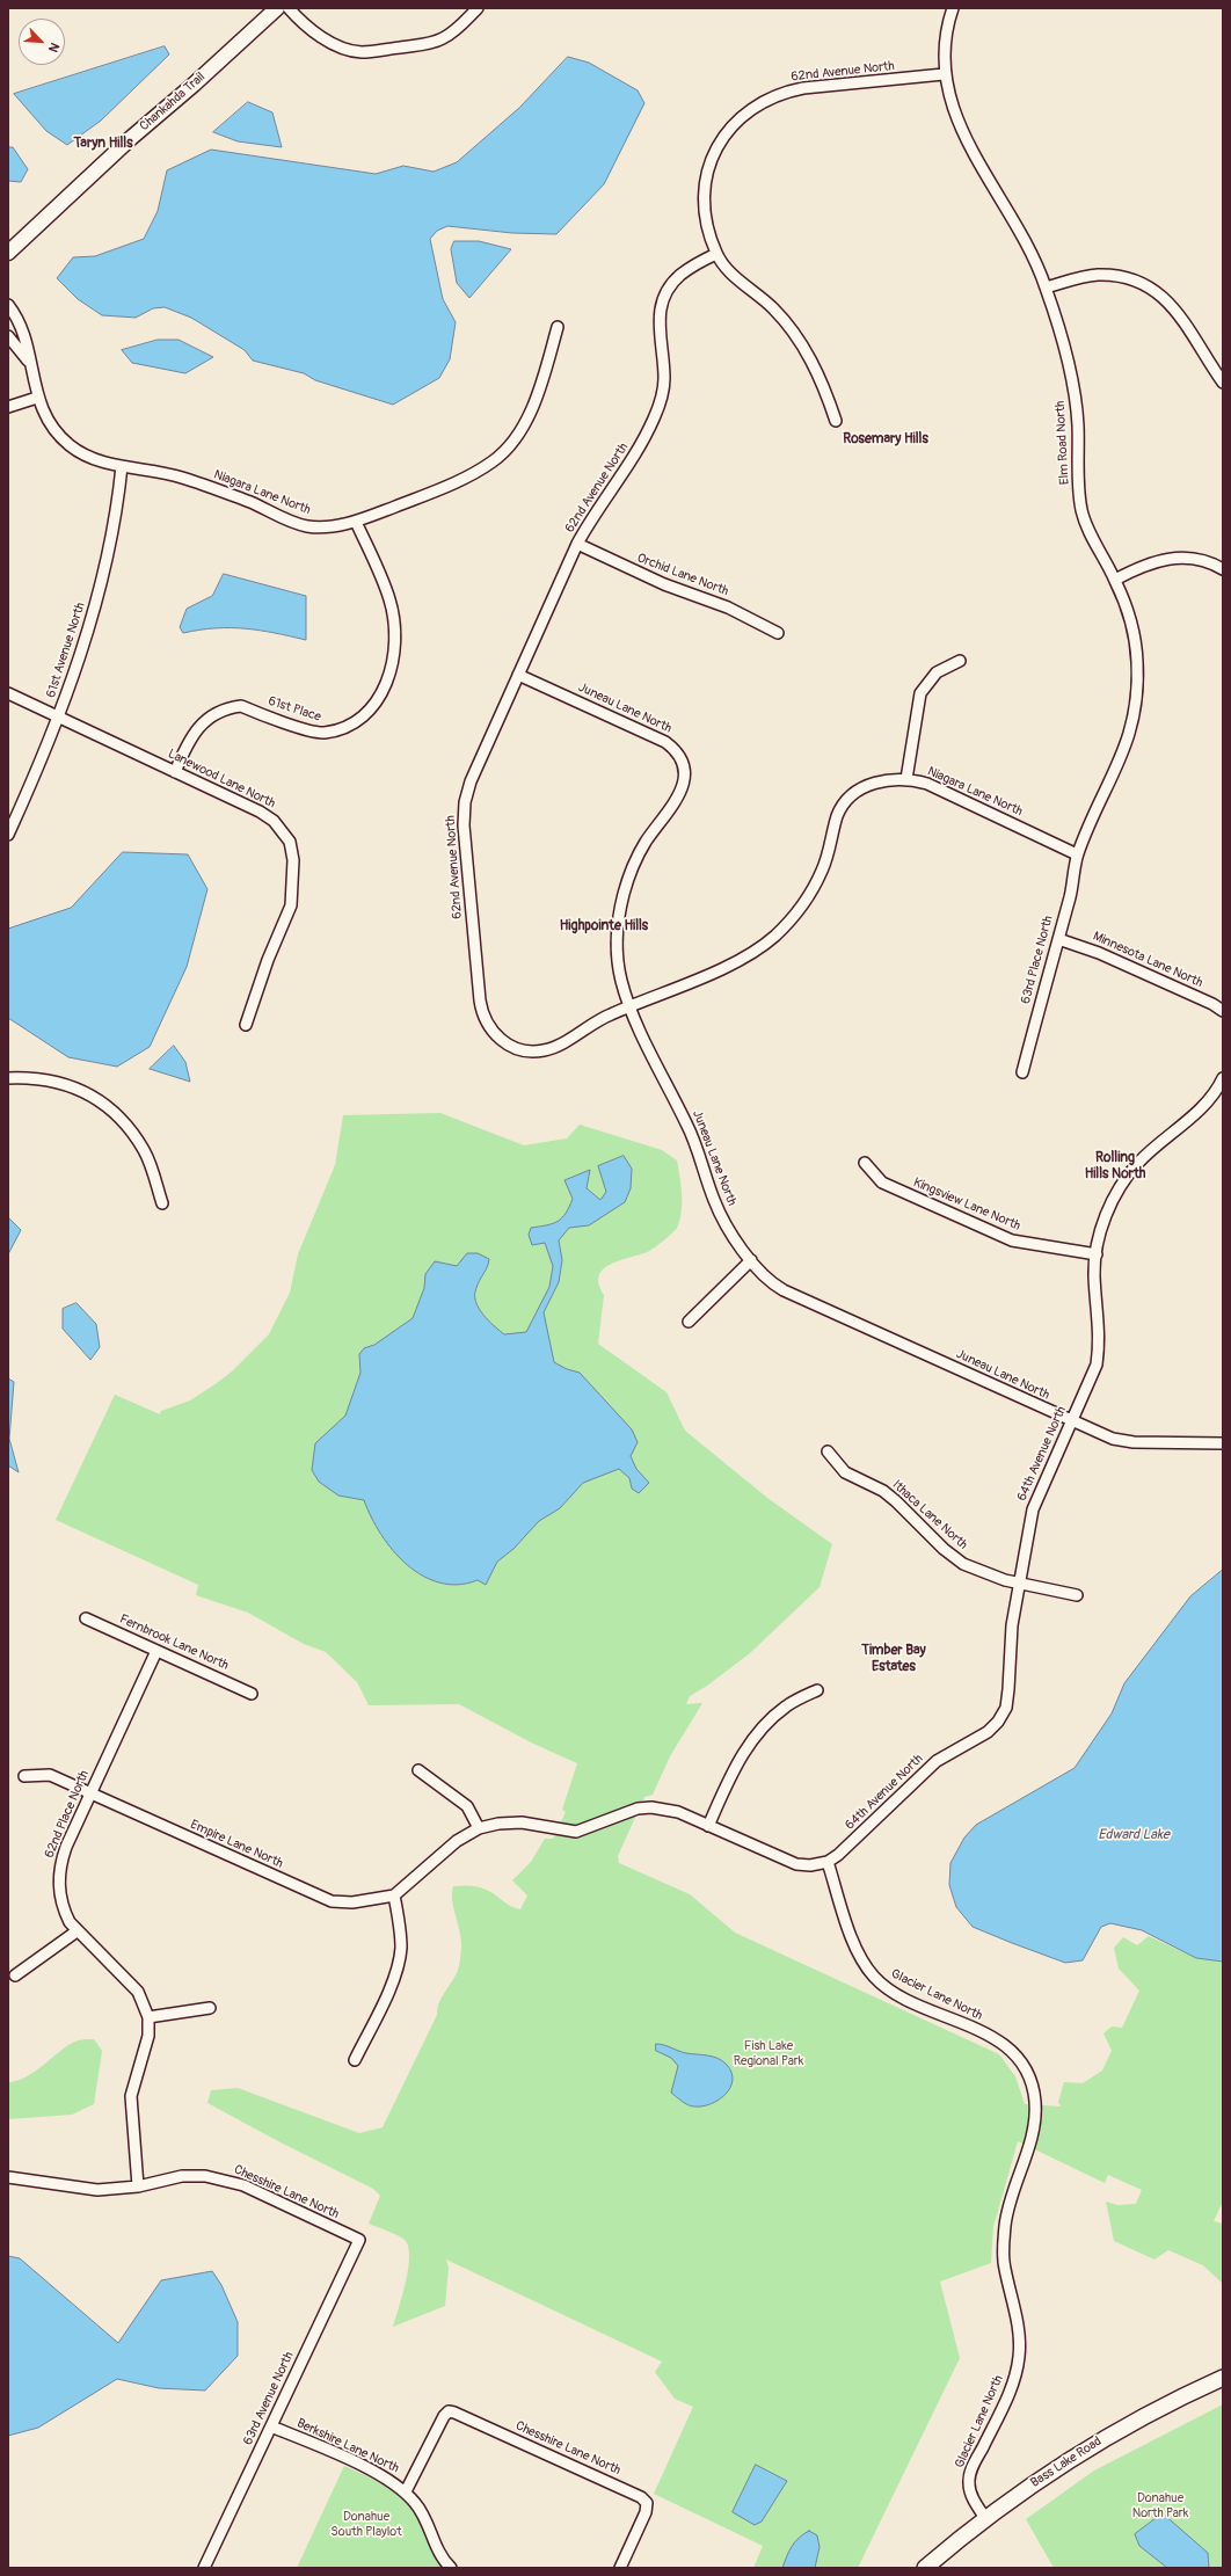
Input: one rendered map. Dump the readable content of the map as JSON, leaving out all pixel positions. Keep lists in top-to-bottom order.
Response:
{
  "streets": {
    "main road": ["Bass Lake Road"],
    "street": [
      "62nd Avenue North",
      "Chankahda Trail",
      "Elm Road North",
      "Niagara Lane North",
      "Orchid Lane North",
      "61st Avenue North",
      "Juneau Lane North",
      "61st Place",
      "Lanewood Lane North",
      "63rd Place North",
      "Minnesota Lane North",
      "Kingsview Lane North",
      "64th Avenue North",
      "Ithaca Lane North",
      "Fernbrook Lane North",
      "62nd Place North",
      "Empire Lane North",
      "Glacier Lane North",
      "Chesshire Lane North",
      "63rd Avenue North",
      "Berkshire Lane North"
    ]
  },
  "crossings": [
    ["62nd Avenue North", "Elm Road North"],
    ["62nd Avenue North", "Niagara Lane North"],
    ["62nd Avenue North", "Orchid Lane North"],
    ["62nd Avenue North", "Juneau Lane North"],
    ["Elm Road North", "Niagara Lane North"],
    ["Elm Road North", "63rd Place North"],
    ["Niagara Lane North", "61st Avenue North"],
    ["Niagara Lane North", "Juneau Lane North"],
    ["Niagara Lane North", "61st Place"],
    ["Niagara Lane North", "63rd Place North"],
    ["61st Avenue North", "Lanewood Lane North"],
    ["Juneau Lane North", "64th Avenue North"],
    ["61st Place", "Lanewood Lane North"],
    ["63rd Place North", "Minnesota Lane North"],
    ["Kingsview Lane North", "64th Avenue North"],
    ["64th Avenue North", "Ithaca Lane North"],
    ["64th Avenue North", "Glacier Lane North"],
    ["Fernbrook Lane North", "62nd Place North"],
    ["62nd Place North", "Empire Lane North"],
    ["62nd Place North", "Chesshire Lane North"],
    ["Glacier Lane North", "Bass Lake Road"],
    ["Chesshire Lane North", "63rd Avenue North"],
    ["Chesshire Lane North", "Berkshire Lane North"],
    ["63rd Avenue North", "Berkshire Lane North"]
  ],
  "districts": [
    "Taryn Hills",
    "Rosemary Hills",
    "Highpointe Hills",
    "Rolling Hills North",
    "Timber Bay Estates"
  ],
  "water": ["Edward Lake"],
  "parks": ["Fish Lake Regional Park", "Donahue North Park", "Donahue South Playlot"],
  "north": "bottom right"
}
